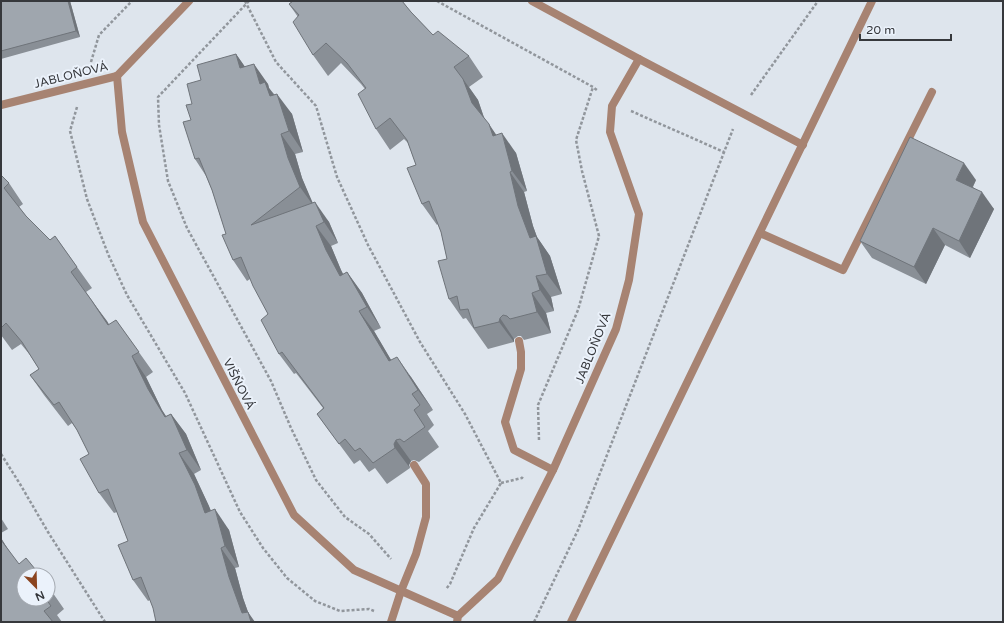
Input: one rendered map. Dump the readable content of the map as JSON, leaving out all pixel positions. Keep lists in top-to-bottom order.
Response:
{
  "streets": {
    "street": ["JABLOŇOVÁ", "VIŠŇOVÁ"]
  },
  "crossings": [
    ["JABLOŇOVÁ", "VIŠŇOVÁ"]
  ],
  "scale_bar": "20 m",
  "north": "bottom right"
}
